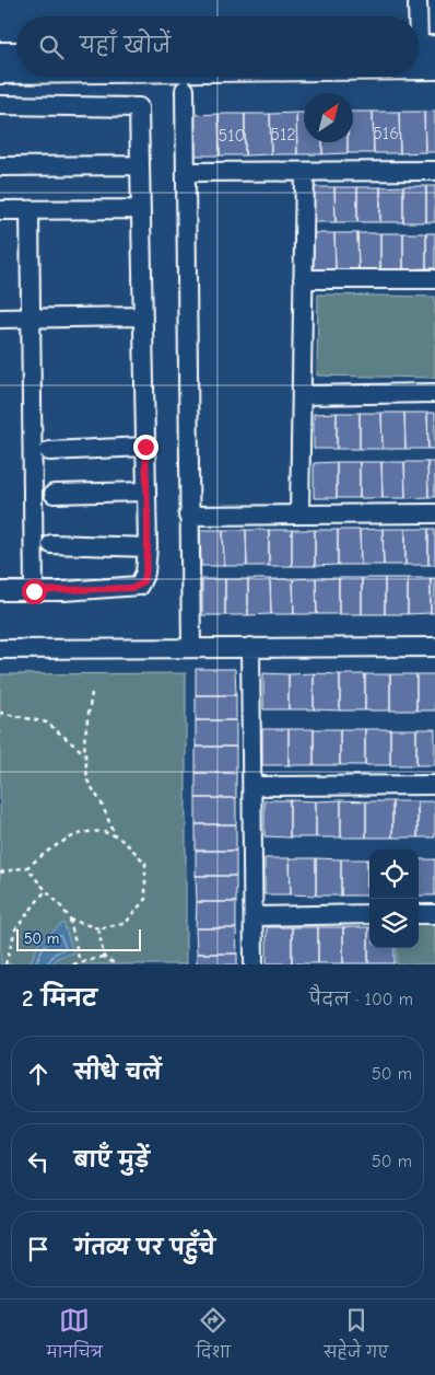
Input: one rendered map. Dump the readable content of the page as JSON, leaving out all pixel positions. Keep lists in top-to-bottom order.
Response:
{
  "house_numbers": ["516", "512", "510"],
  "scale_bar": "50 m",
  "north": "top right",
  "page": {
    "search": "यहाँ खोजें",
    "scale": "50 m",
    "heading": ["2 मिनट", "पैदल · 100 m"],
    "list": [
      ["सीधे चलें", "50 m"],
      ["बाएँ मुड़ें", "50 m"],
      "गंतव्य पर पहुँचे"
    ],
    "nav": ["मानचित्र", "दिशा", "सहेजे गए"]
  }
}
